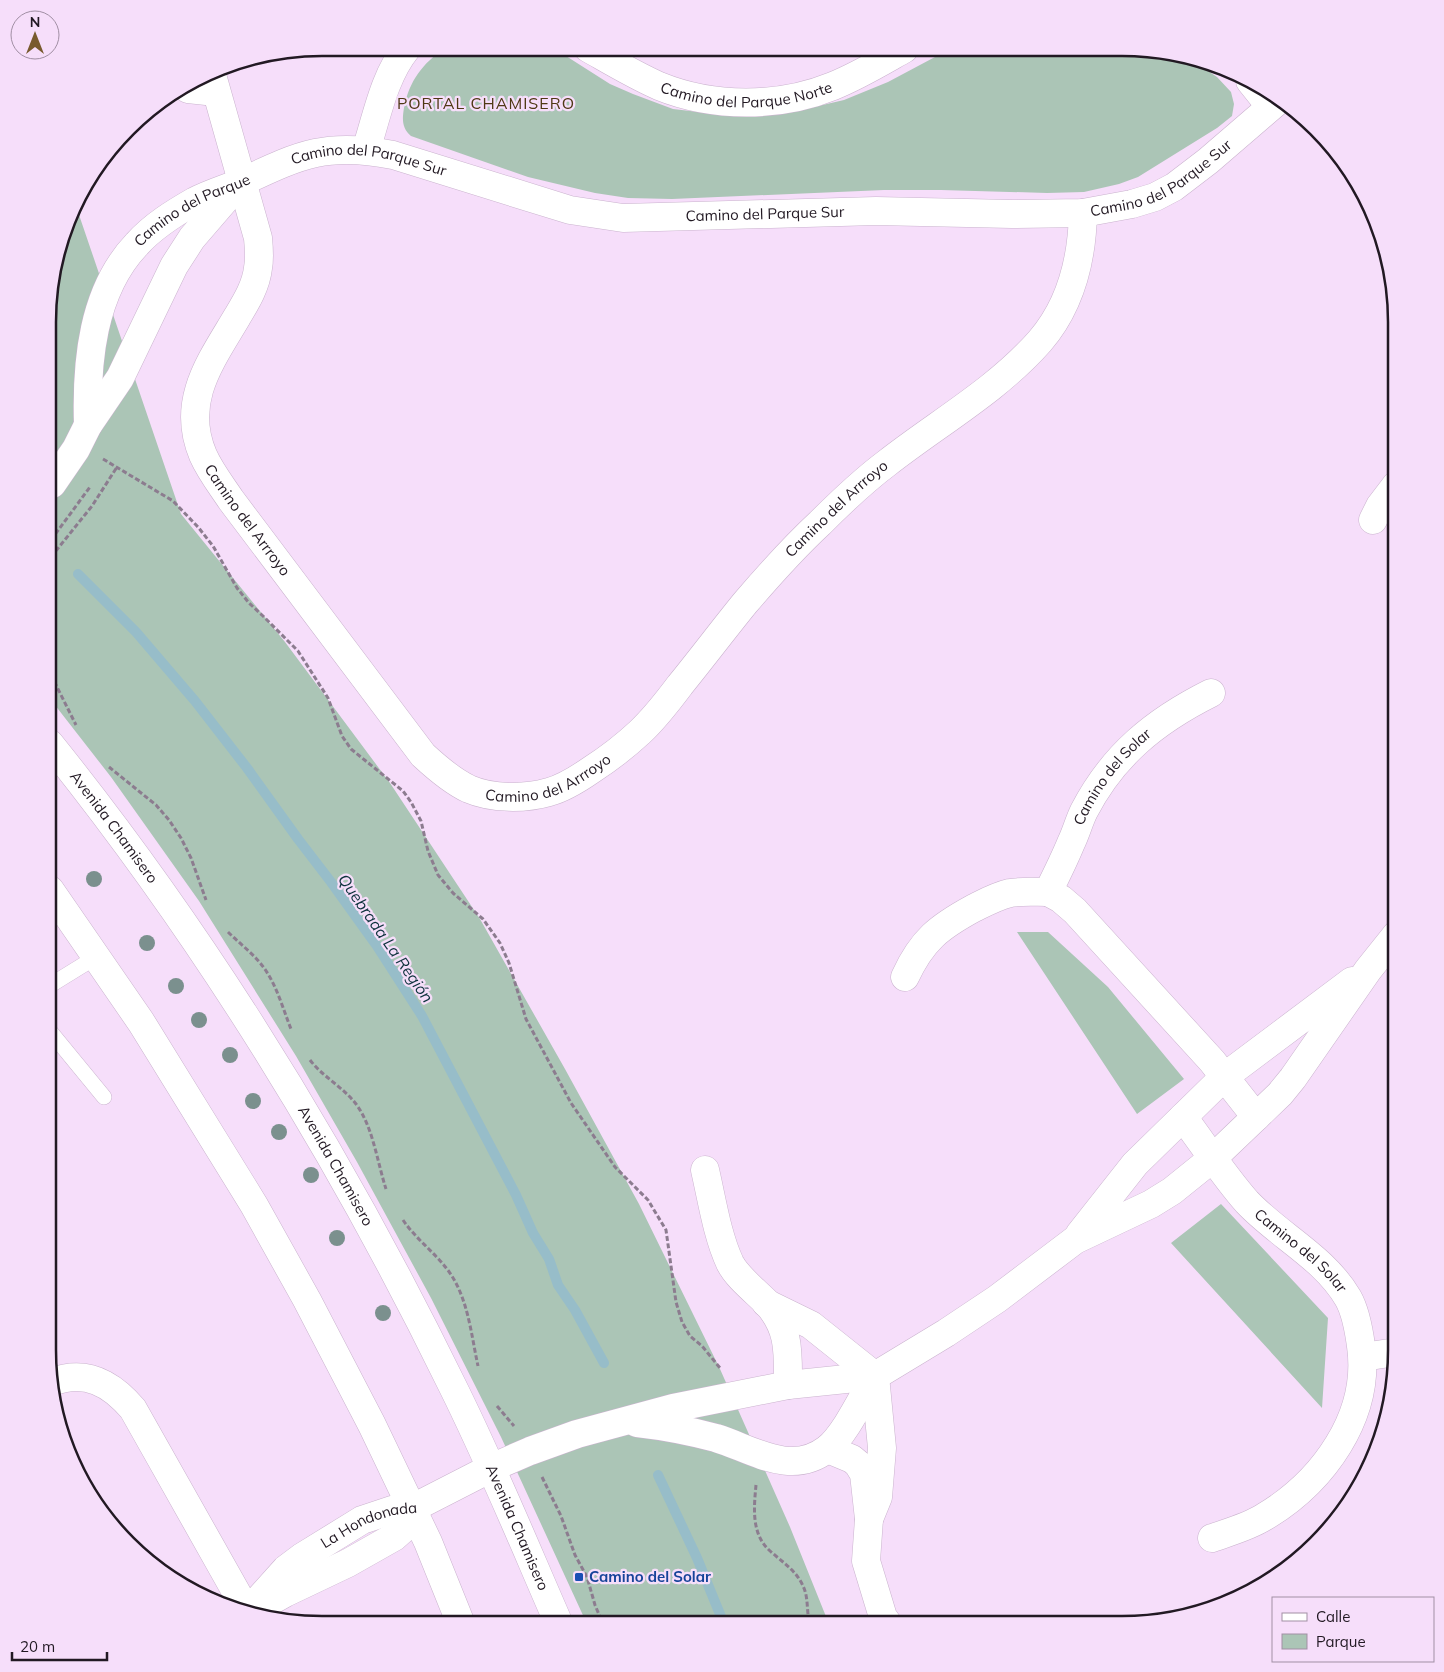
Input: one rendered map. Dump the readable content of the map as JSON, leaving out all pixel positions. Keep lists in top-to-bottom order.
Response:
{
  "streets": {
    "street": [
      "Camino del Parque Norte",
      "Camino del Parque Sur",
      "Camino del Parque",
      "Camino del Arrroyo",
      "Camino del Solar",
      "Avenida Chamisero",
      "La Hondonada"
    ]
  },
  "crossings": [
    ["Camino del Parque Sur", "Camino del Parque"],
    ["Camino del Parque Sur", "Camino del Arrroyo"],
    ["Camino del Parque", "Camino del Arrroyo"]
  ],
  "districts": ["PORTAL CHAMISERO"],
  "water": ["Quebrada La Región"],
  "places": {
    "transit": ["Camino del Solar"]
  },
  "legend": ["Calle", "Parque"],
  "scale_bar": "20 m",
  "north": "top"
}
